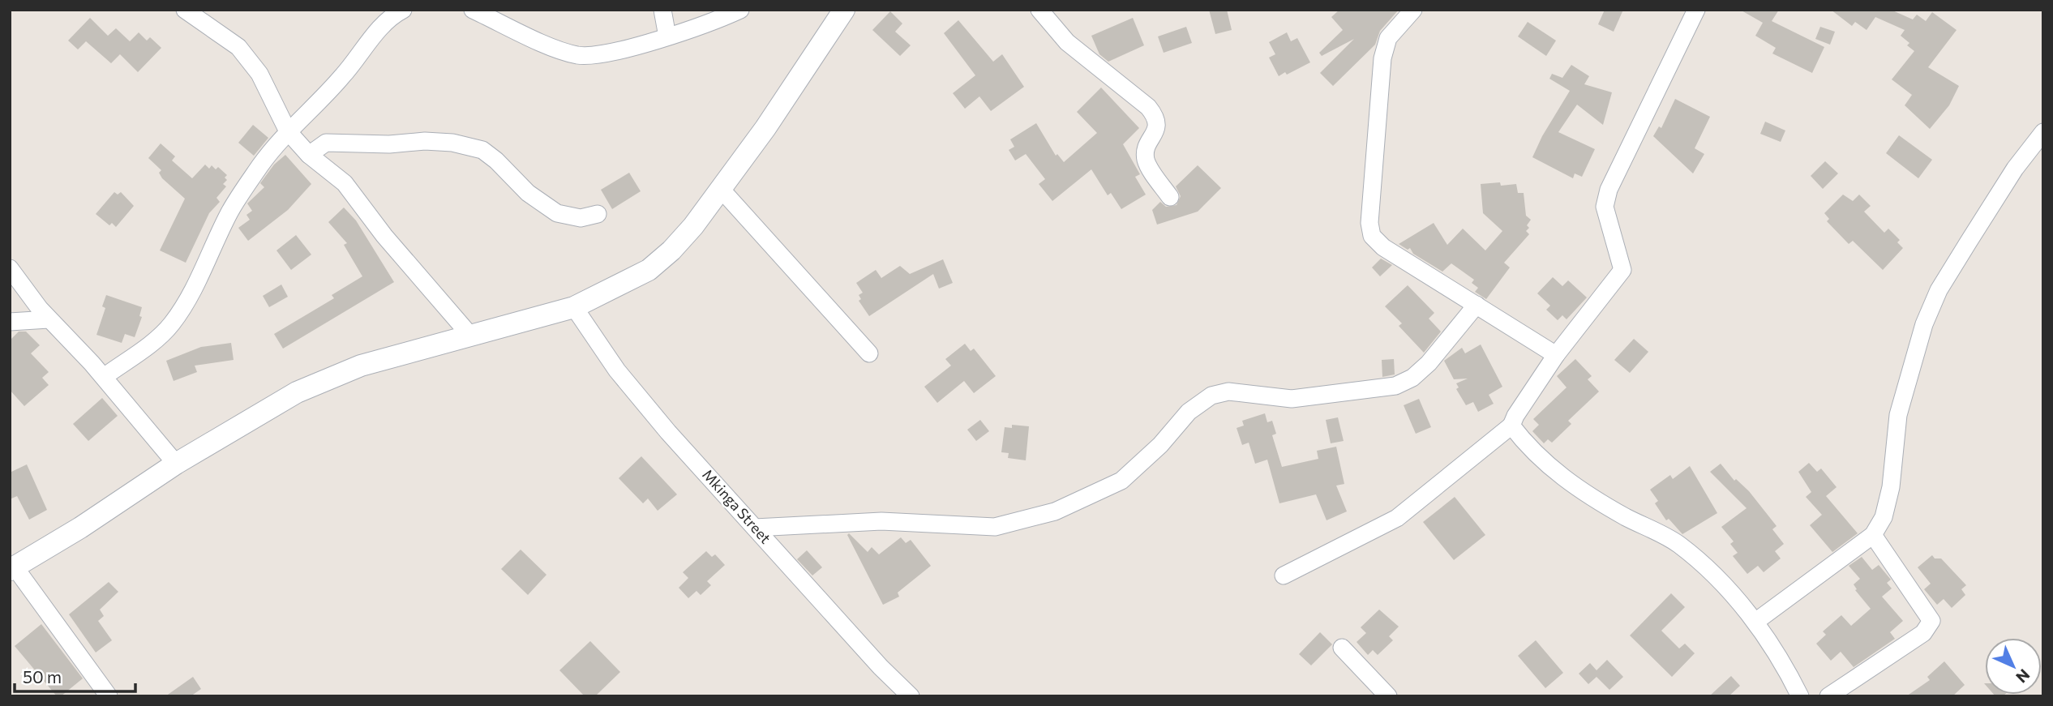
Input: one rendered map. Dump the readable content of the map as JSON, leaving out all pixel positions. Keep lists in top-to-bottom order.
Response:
{
  "streets": {
    "street": ["Mkinga Street"]
  },
  "scale_bar": "50 m",
  "north": "bottom right"
}
